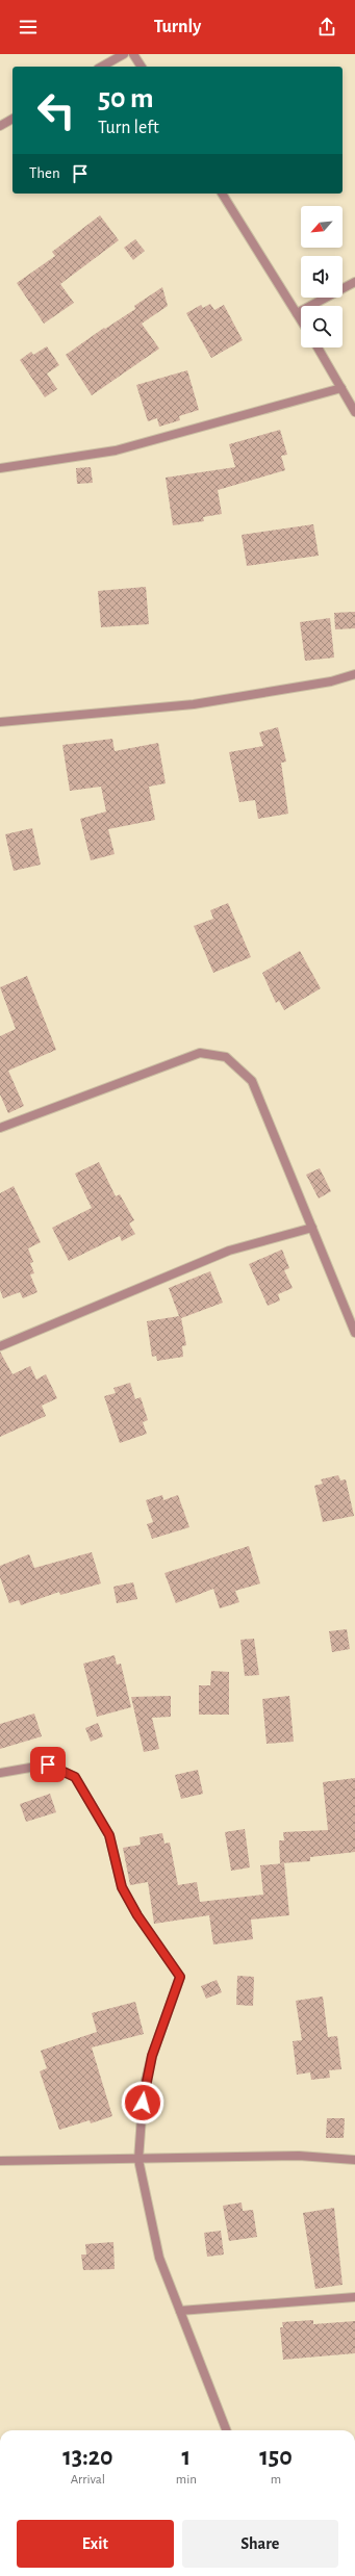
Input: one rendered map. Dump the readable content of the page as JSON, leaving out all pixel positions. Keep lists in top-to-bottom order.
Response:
{
  "north": "bottom left",
  "page": {
    "header": "Turnly",
    "turn": ["50 m", "Turn left"],
    "then": "Then",
    "eta": [
      "13:20",
      "Arrival",
      "1",
      "min",
      "150",
      "m"
    ],
    "buttons": ["Exit", "Share"]
  }
}
